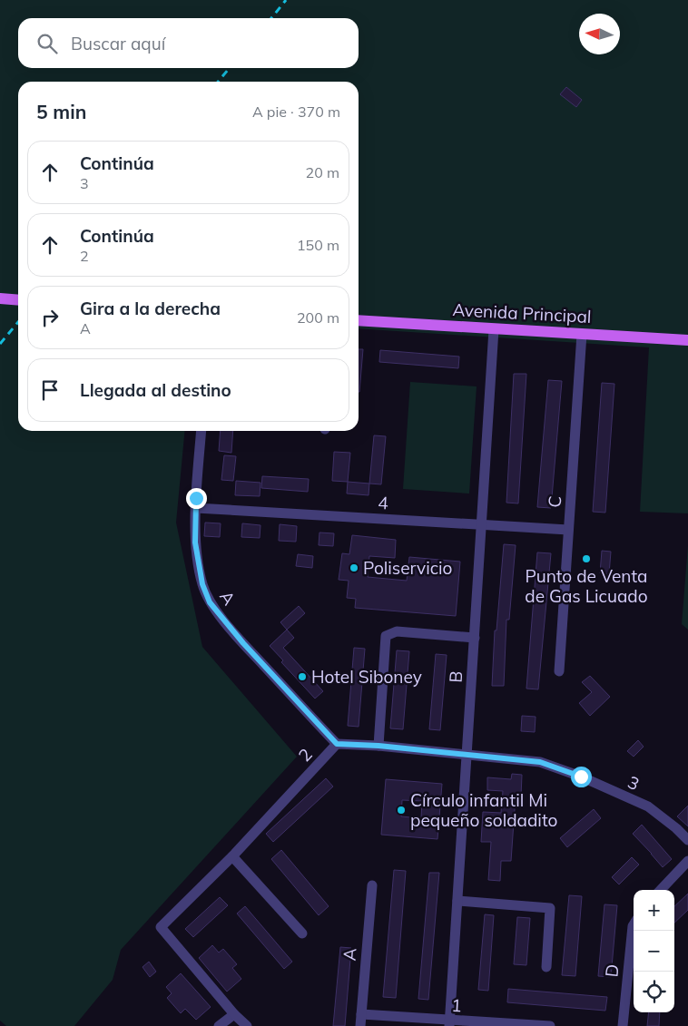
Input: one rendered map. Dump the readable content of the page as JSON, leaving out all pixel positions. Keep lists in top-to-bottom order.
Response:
{
  "streets": {
    "main road": ["Avenida Principal"],
    "street": [
      "C",
      "4",
      "A",
      "B",
      "2",
      "3",
      "D",
      "1"
    ]
  },
  "crossings": [
    ["Avenida Principal", "C"],
    ["Avenida Principal", "B"],
    ["C", "4"],
    ["4", "A"],
    ["4", "B"],
    ["A", "2"],
    ["A", "1"],
    ["B", "2"],
    ["B", "1"],
    ["2", "3"]
  ],
  "places": [
    "Punto de Venta de Gas Licuado",
    "Poliservicio",
    "Hotel Siboney",
    "Círculo infantil Mi pequeño soldadito"
  ],
  "north": "left",
  "page": {
    "search": "Buscar aquí",
    "heading": ["5 min", "A pie · 370 m"],
    "list": [
      ["Continúa", "3", "20 m"],
      ["Continúa", "2", "150 m"],
      ["Gira a la derecha", "A", "200 m"],
      "Llegada al destino"
    ],
    "map_buttons": ["+", "−"]
  }
}
